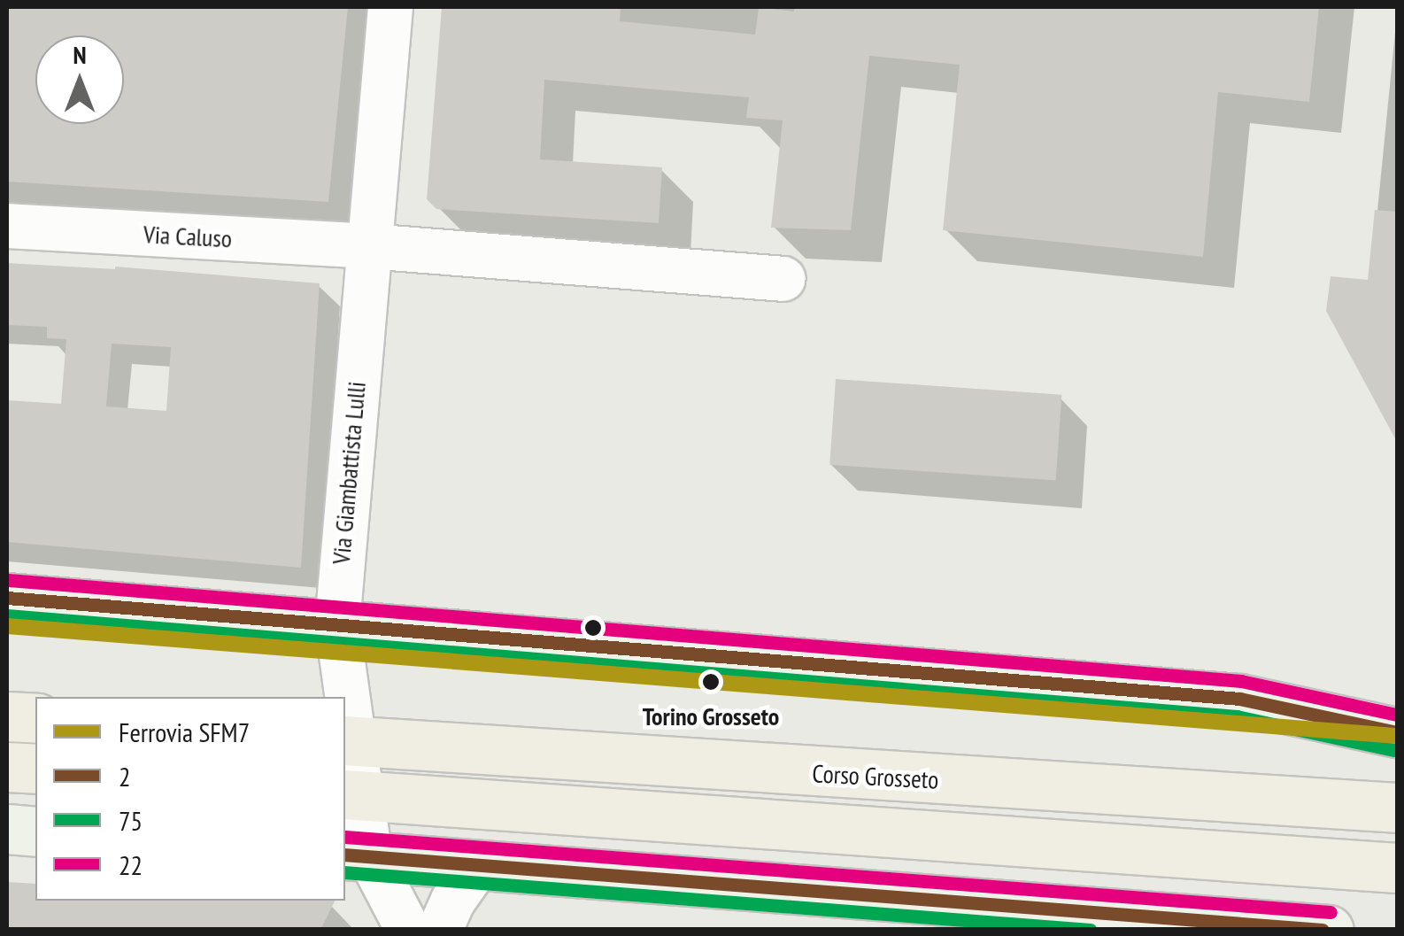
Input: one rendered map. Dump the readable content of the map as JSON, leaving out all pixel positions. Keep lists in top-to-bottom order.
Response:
{
  "streets": {
    "main road": ["Corso Grosseto"],
    "street": ["Via Caluso", "Via Giambattista Lulli"]
  },
  "crossings": [
    ["Via Caluso", "Via Giambattista Lulli"],
    ["Via Giambattista Lulli", "Corso Grosseto"]
  ],
  "places": ["Torino Grosseto"],
  "lines": [
    "transit line 22",
    "transit line 2",
    "transit line 75",
    "rail line SFM7"
  ],
  "legend": [
    "Ferrovia SFM7",
    "2",
    "75",
    "22"
  ],
  "north": "top"
}
